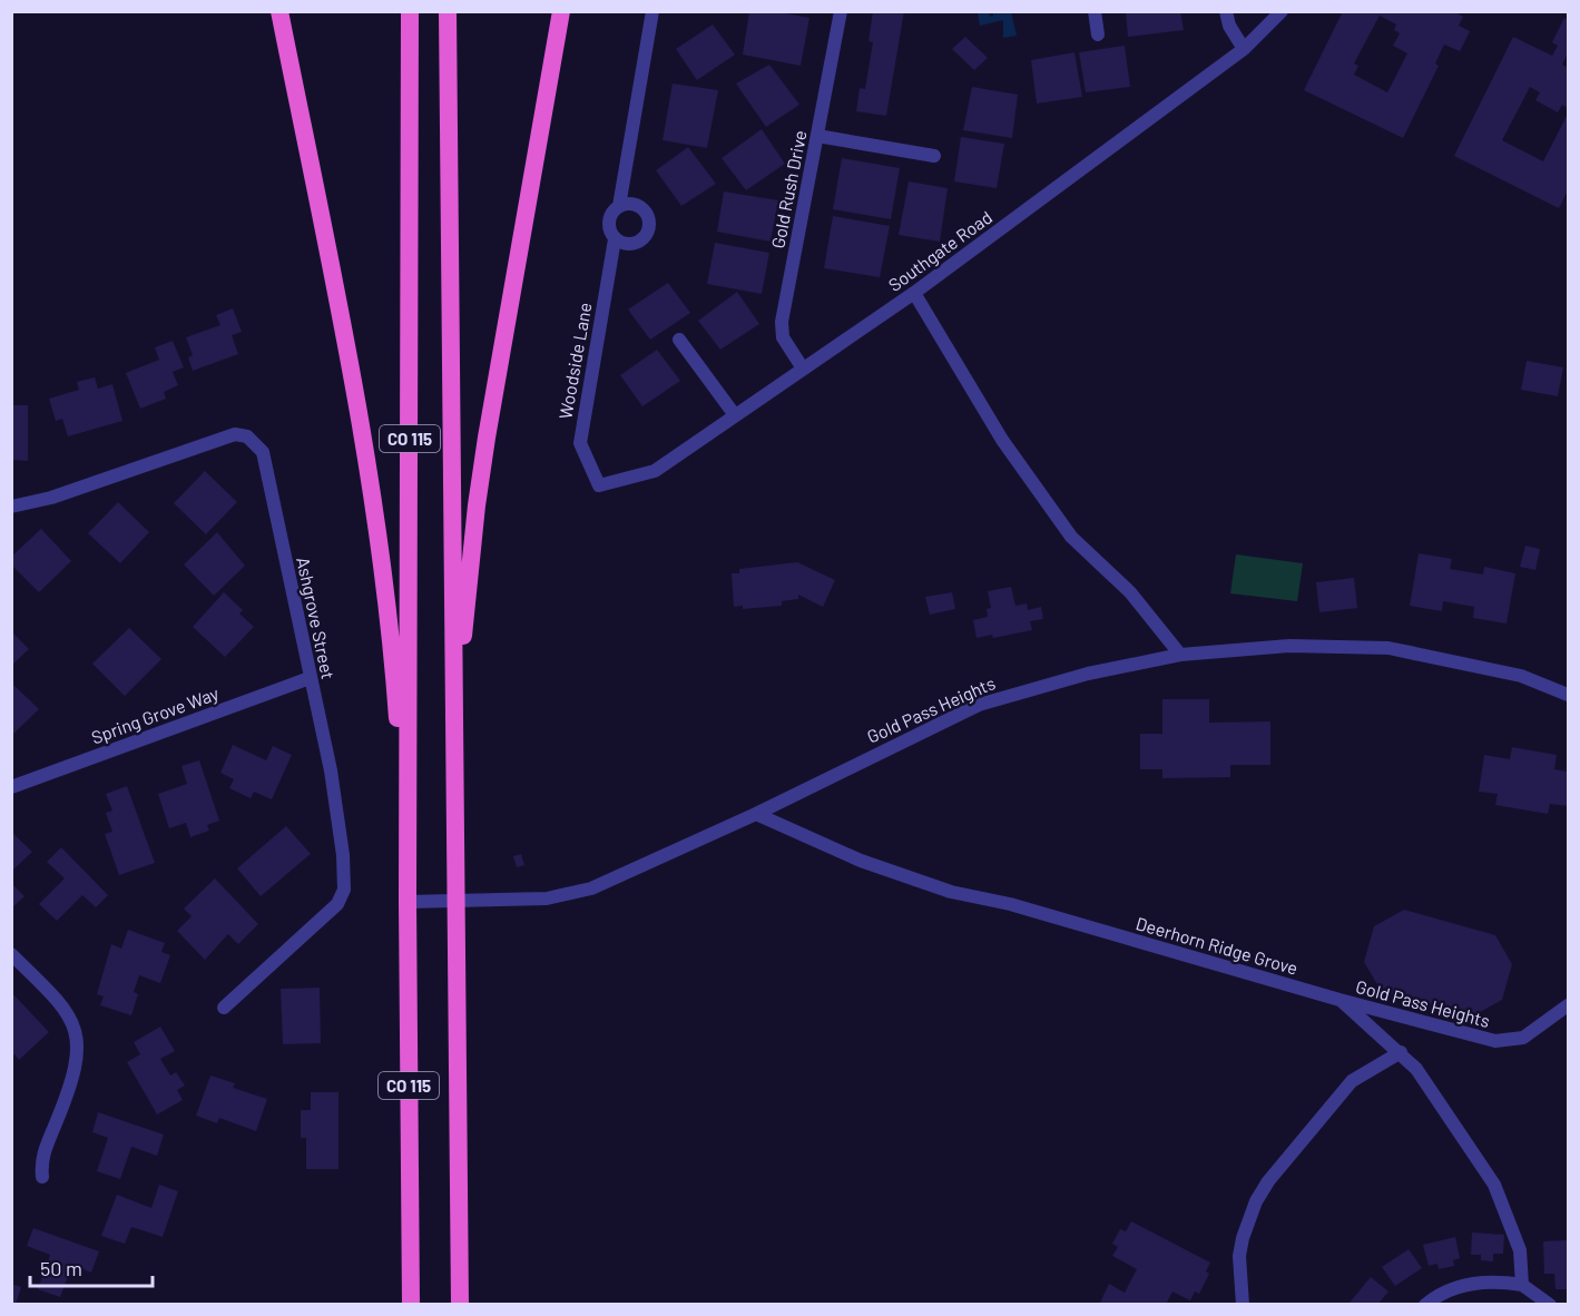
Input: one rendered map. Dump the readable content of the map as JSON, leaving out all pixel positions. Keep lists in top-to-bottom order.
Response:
{
  "streets": {
    "highway": ["CO 115"],
    "street": [
      "Gold Rush Drive",
      "Southgate Road",
      "Woodside Lane",
      "Ashgrove Street",
      "Gold Pass Heights",
      "Spring Grove Way",
      "Deerhorn Ridge Grove"
    ]
  },
  "crossings": [
    ["Gold Rush Drive", "Southgate Road"],
    ["Southgate Road", "Woodside Lane"],
    ["CO 115", "Gold Pass Heights"],
    ["Ashgrove Street", "Spring Grove Way"],
    ["Gold Pass Heights", "Deerhorn Ridge Grove"]
  ],
  "scale_bar": "50 m"
}
